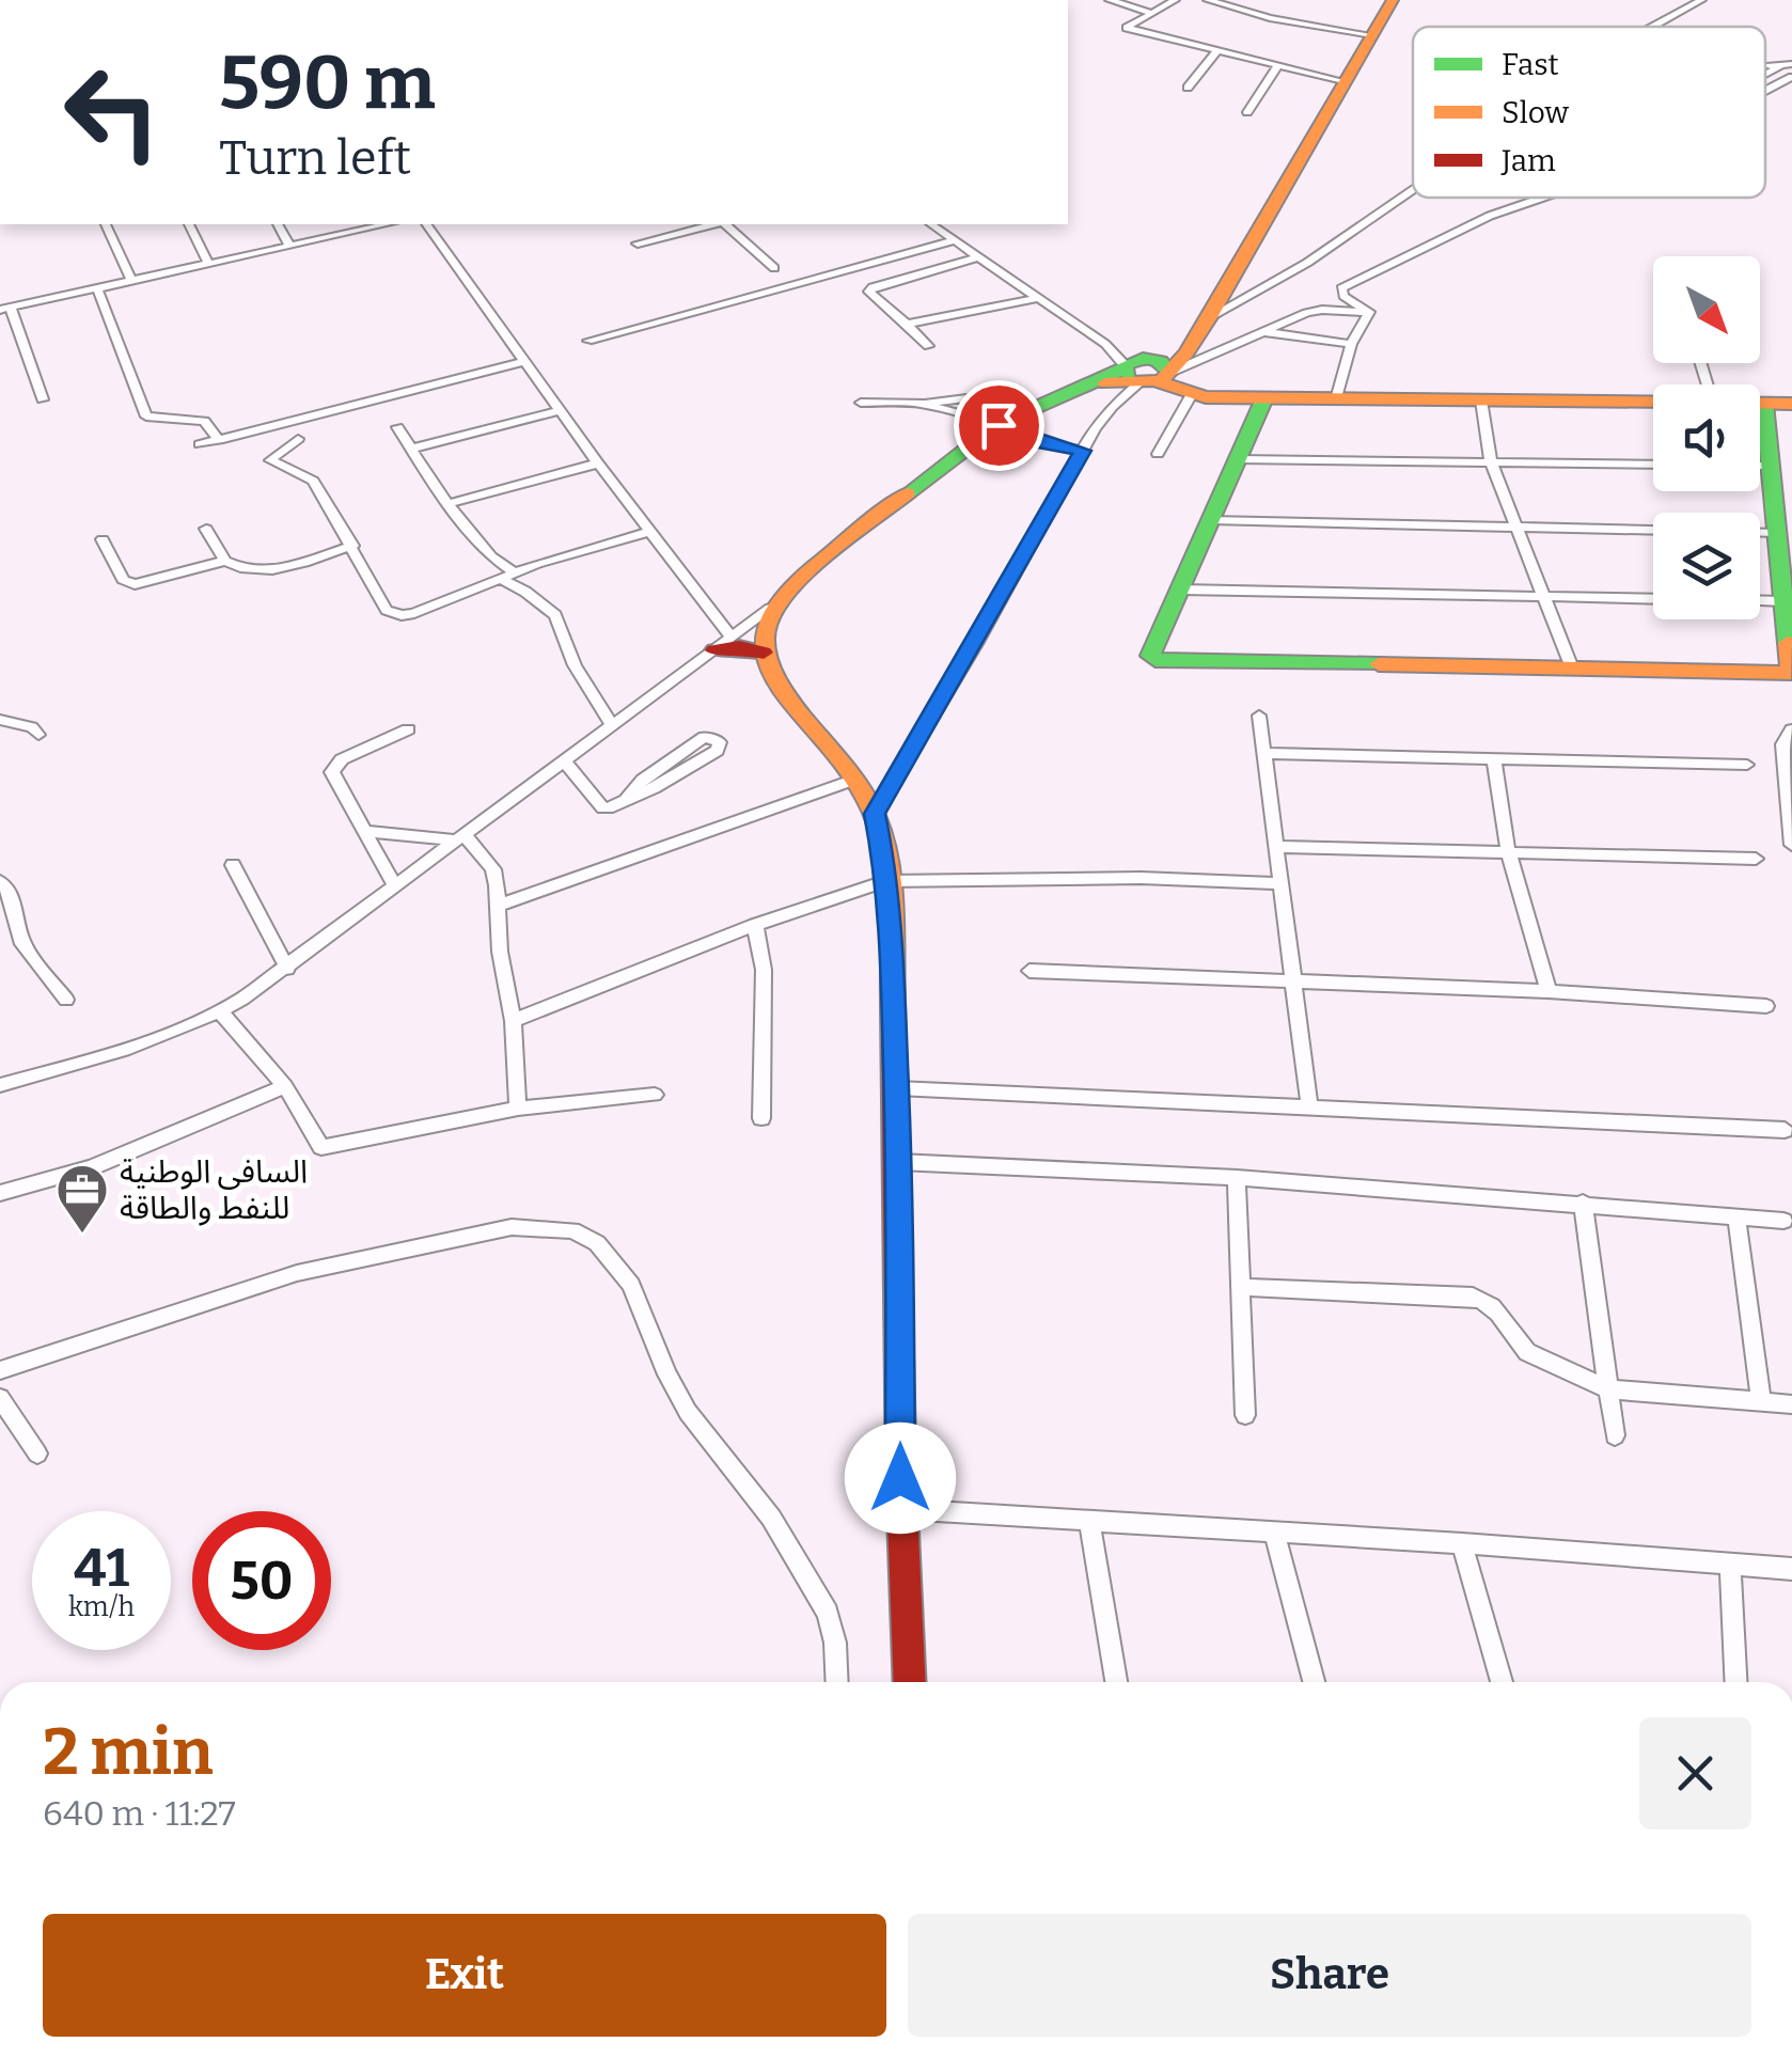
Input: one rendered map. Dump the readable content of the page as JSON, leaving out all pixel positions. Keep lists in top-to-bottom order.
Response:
{
  "places": {
    "office": ["السافي الوطنية للنفط والطاقة"]
  },
  "legend": ["Fast", "Slow", "Jam"],
  "north": "bottom right",
  "page": {
    "turn": ["590 m", "Turn left"],
    "speed": "41 km/h",
    "limit": "50",
    "heading": ["2 min", "640 m · 11:27"],
    "buttons": ["Exit", "Share"]
  }
}
